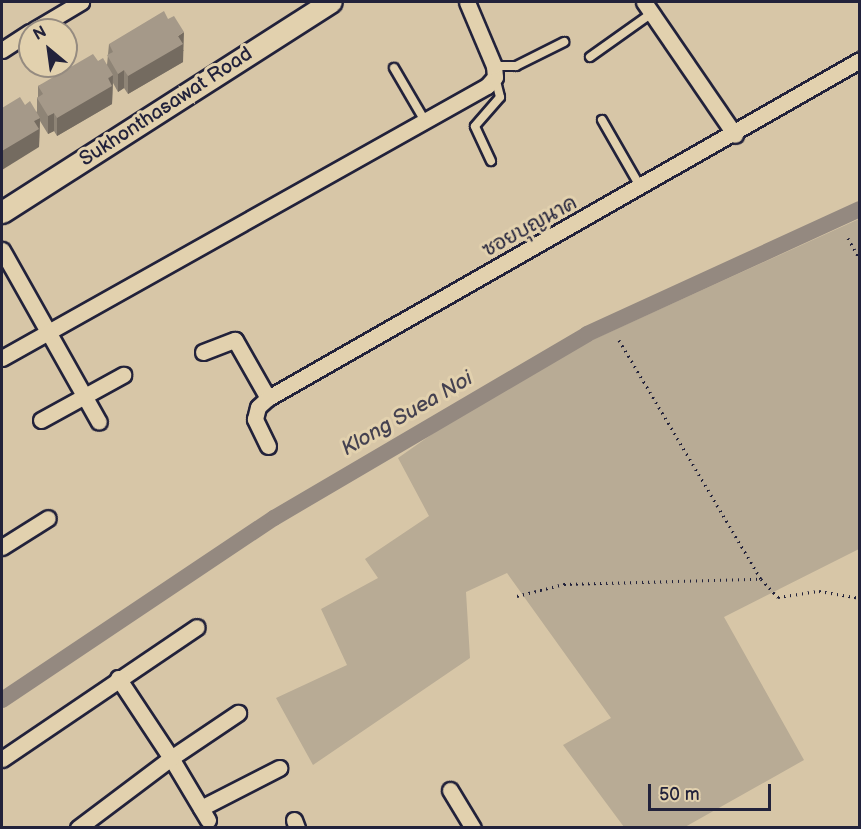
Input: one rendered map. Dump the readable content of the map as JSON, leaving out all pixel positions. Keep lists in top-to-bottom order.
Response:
{
  "streets": {
    "main road": ["Sukhonthasawat Road"],
    "street": ["ซอยบุญนาค"]
  },
  "water": ["Klong Suea Noi"],
  "scale_bar": "50 m",
  "north": "top left"
}
